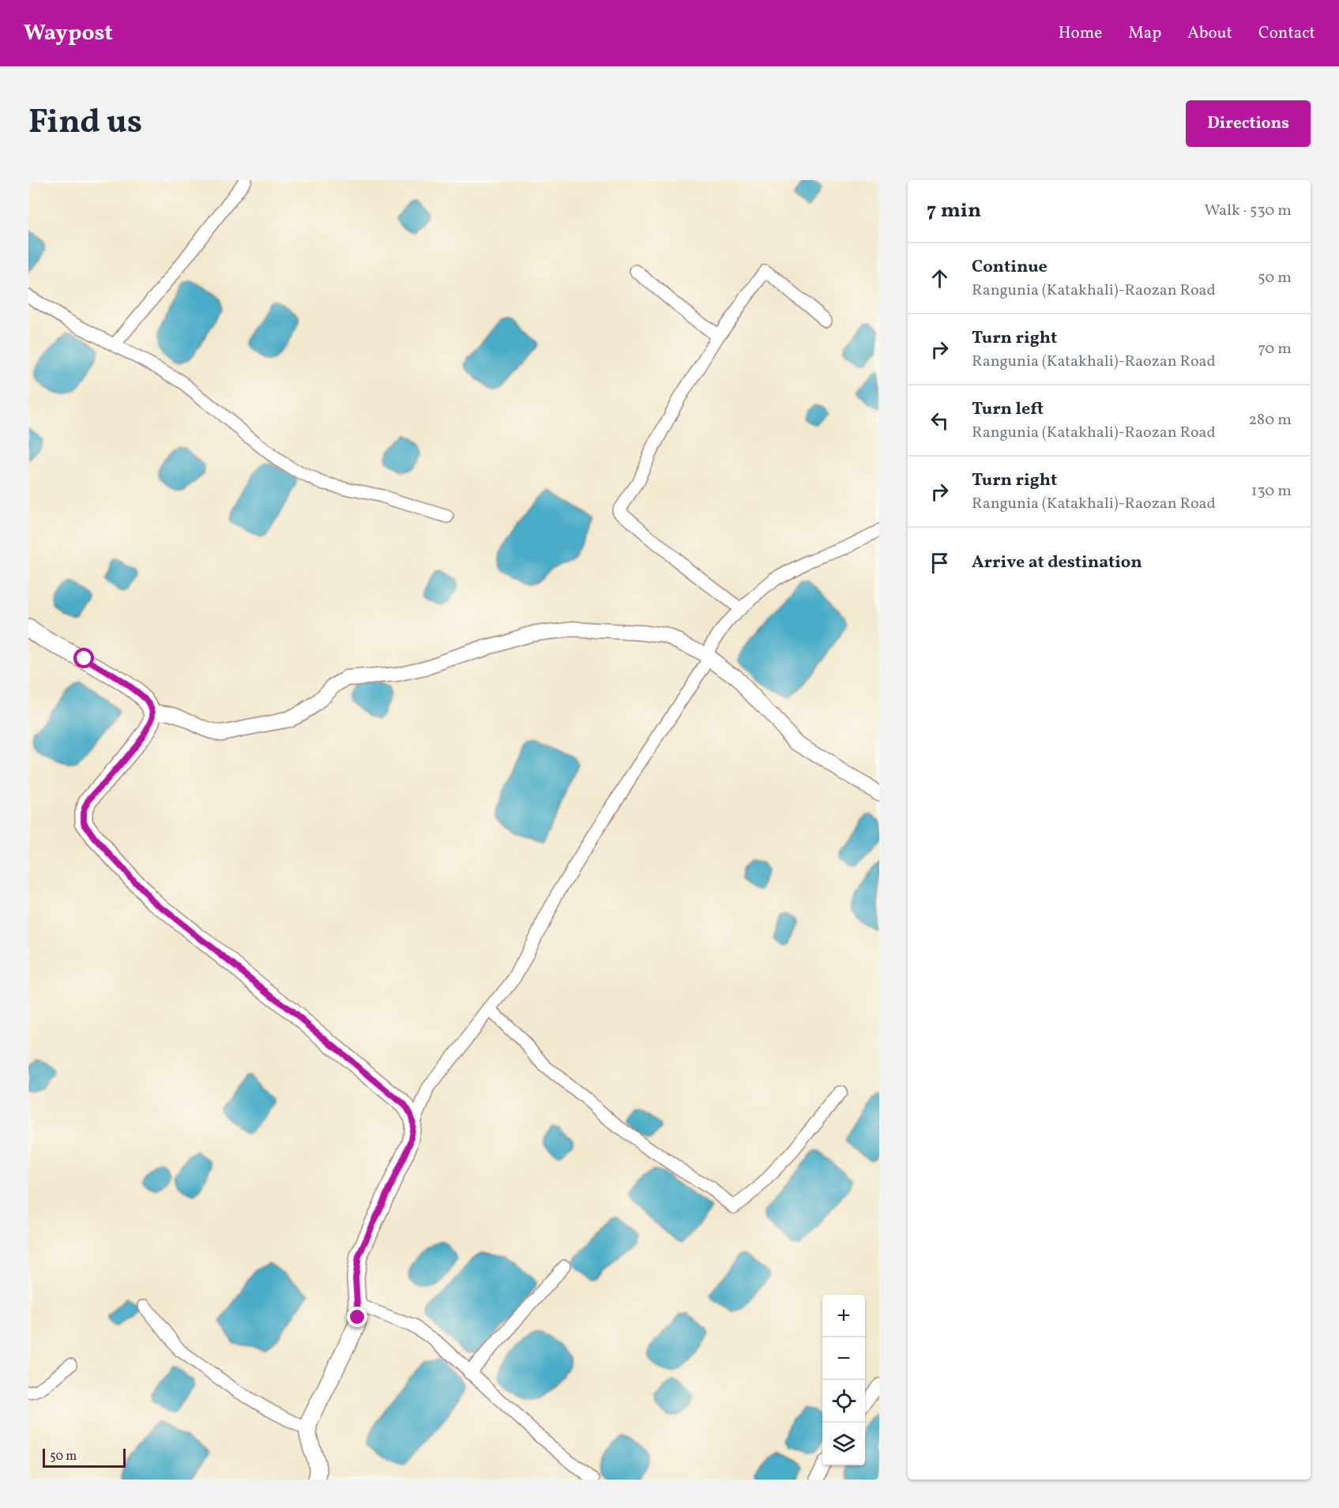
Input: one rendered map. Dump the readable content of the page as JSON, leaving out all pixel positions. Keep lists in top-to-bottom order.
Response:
{
  "scale_bar": "50 m",
  "page": {
    "header": "Waypost",
    "nav": [
      "Home",
      "Map",
      "About",
      "Contact"
    ],
    "title": "Find us",
    "buttons": "Directions",
    "heading": ["7 min", "Walk · 530 m"],
    "list": [
      ["Continue", "Rangunia (Katakhali)-Raozan Road", "50 m"],
      ["Turn right", "Rangunia (Katakhali)-Raozan Road", "70 m"],
      ["Turn left", "Rangunia (Katakhali)-Raozan Road", "280 m"],
      ["Turn right", "Rangunia (Katakhali)-Raozan Road", "130 m"],
      "Arrive at destination"
    ],
    "map_buttons": ["+", "−"],
    "scale": "50 m"
  }
}
